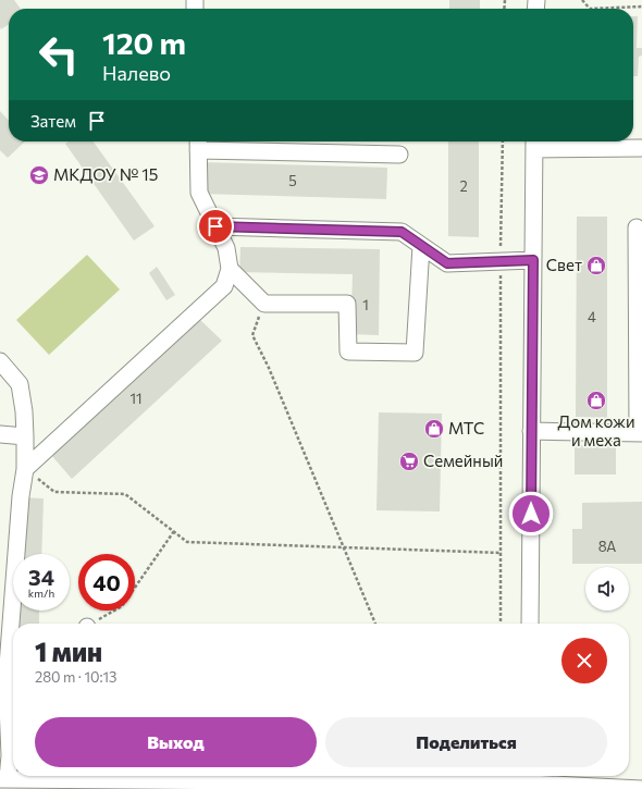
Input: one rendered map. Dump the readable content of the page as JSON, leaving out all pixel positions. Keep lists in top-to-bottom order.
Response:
{
  "places": {
    "school or university": ["МКДОУ № 15"],
    "shop": ["Свет", "Дом кожи и меха", "МТС"],
    "supermarket": ["Семейный"]
  },
  "house_numbers": [
    "5",
    "2",
    "1",
    "4",
    "11",
    "8А"
  ],
  "page": {
    "turn": ["120 m", "Налево"],
    "then": "Затем",
    "speed": "34 km/h",
    "limit": "40",
    "heading": ["1 мин", "280 m · 10:13"],
    "buttons": ["Выход", "Поделиться"]
  }
}
